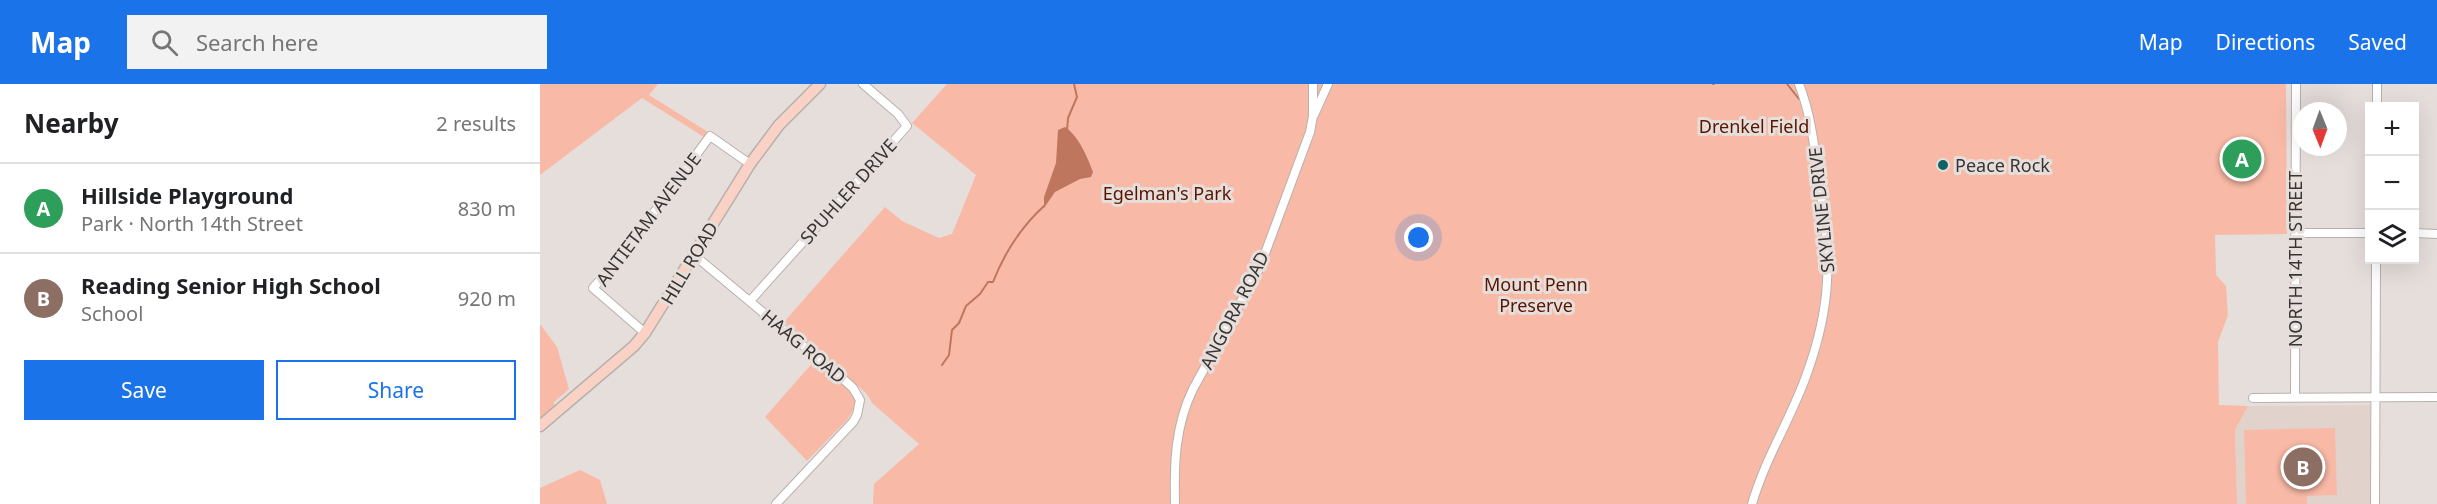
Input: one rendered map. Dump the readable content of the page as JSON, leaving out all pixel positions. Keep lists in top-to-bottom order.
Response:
{
  "streets": {
    "street": [
      "SPUHLER DRIVE",
      "SKYLINE DRIVE",
      "ANTIETAM AVENUE",
      "NORTH 14TH STREET",
      "HILL ROAD",
      "ANGORA ROAD",
      "HAAG ROAD"
    ]
  },
  "crossings": [
    ["SPUHLER DRIVE", "HAAG ROAD"],
    ["ANTIETAM AVENUE", "HILL ROAD"],
    ["HILL ROAD", "HAAG ROAD"]
  ],
  "parks": ["Drenkel Field", "Egelman's Park", "Mount Penn Preserve"],
  "places": ["Peace Rock"],
  "north": "bottom",
  "page": {
    "header": "Map",
    "search": "Search here",
    "nav": ["Map", "Directions", "Saved"],
    "heading": ["Nearby", "2 results"],
    "map_buttons": ["+", "−"],
    "pins": ["A", "B"],
    "list": [
      {
        "mark": "A",
        "name": "Hillside Playground",
        "note": "Park · North 14th Street",
        "value": "830 m"
      },
      {
        "mark": "B",
        "name": "Reading Senior High School",
        "note": "School",
        "value": "920 m"
      }
    ],
    "buttons": ["Save", "Share"]
  }
}
